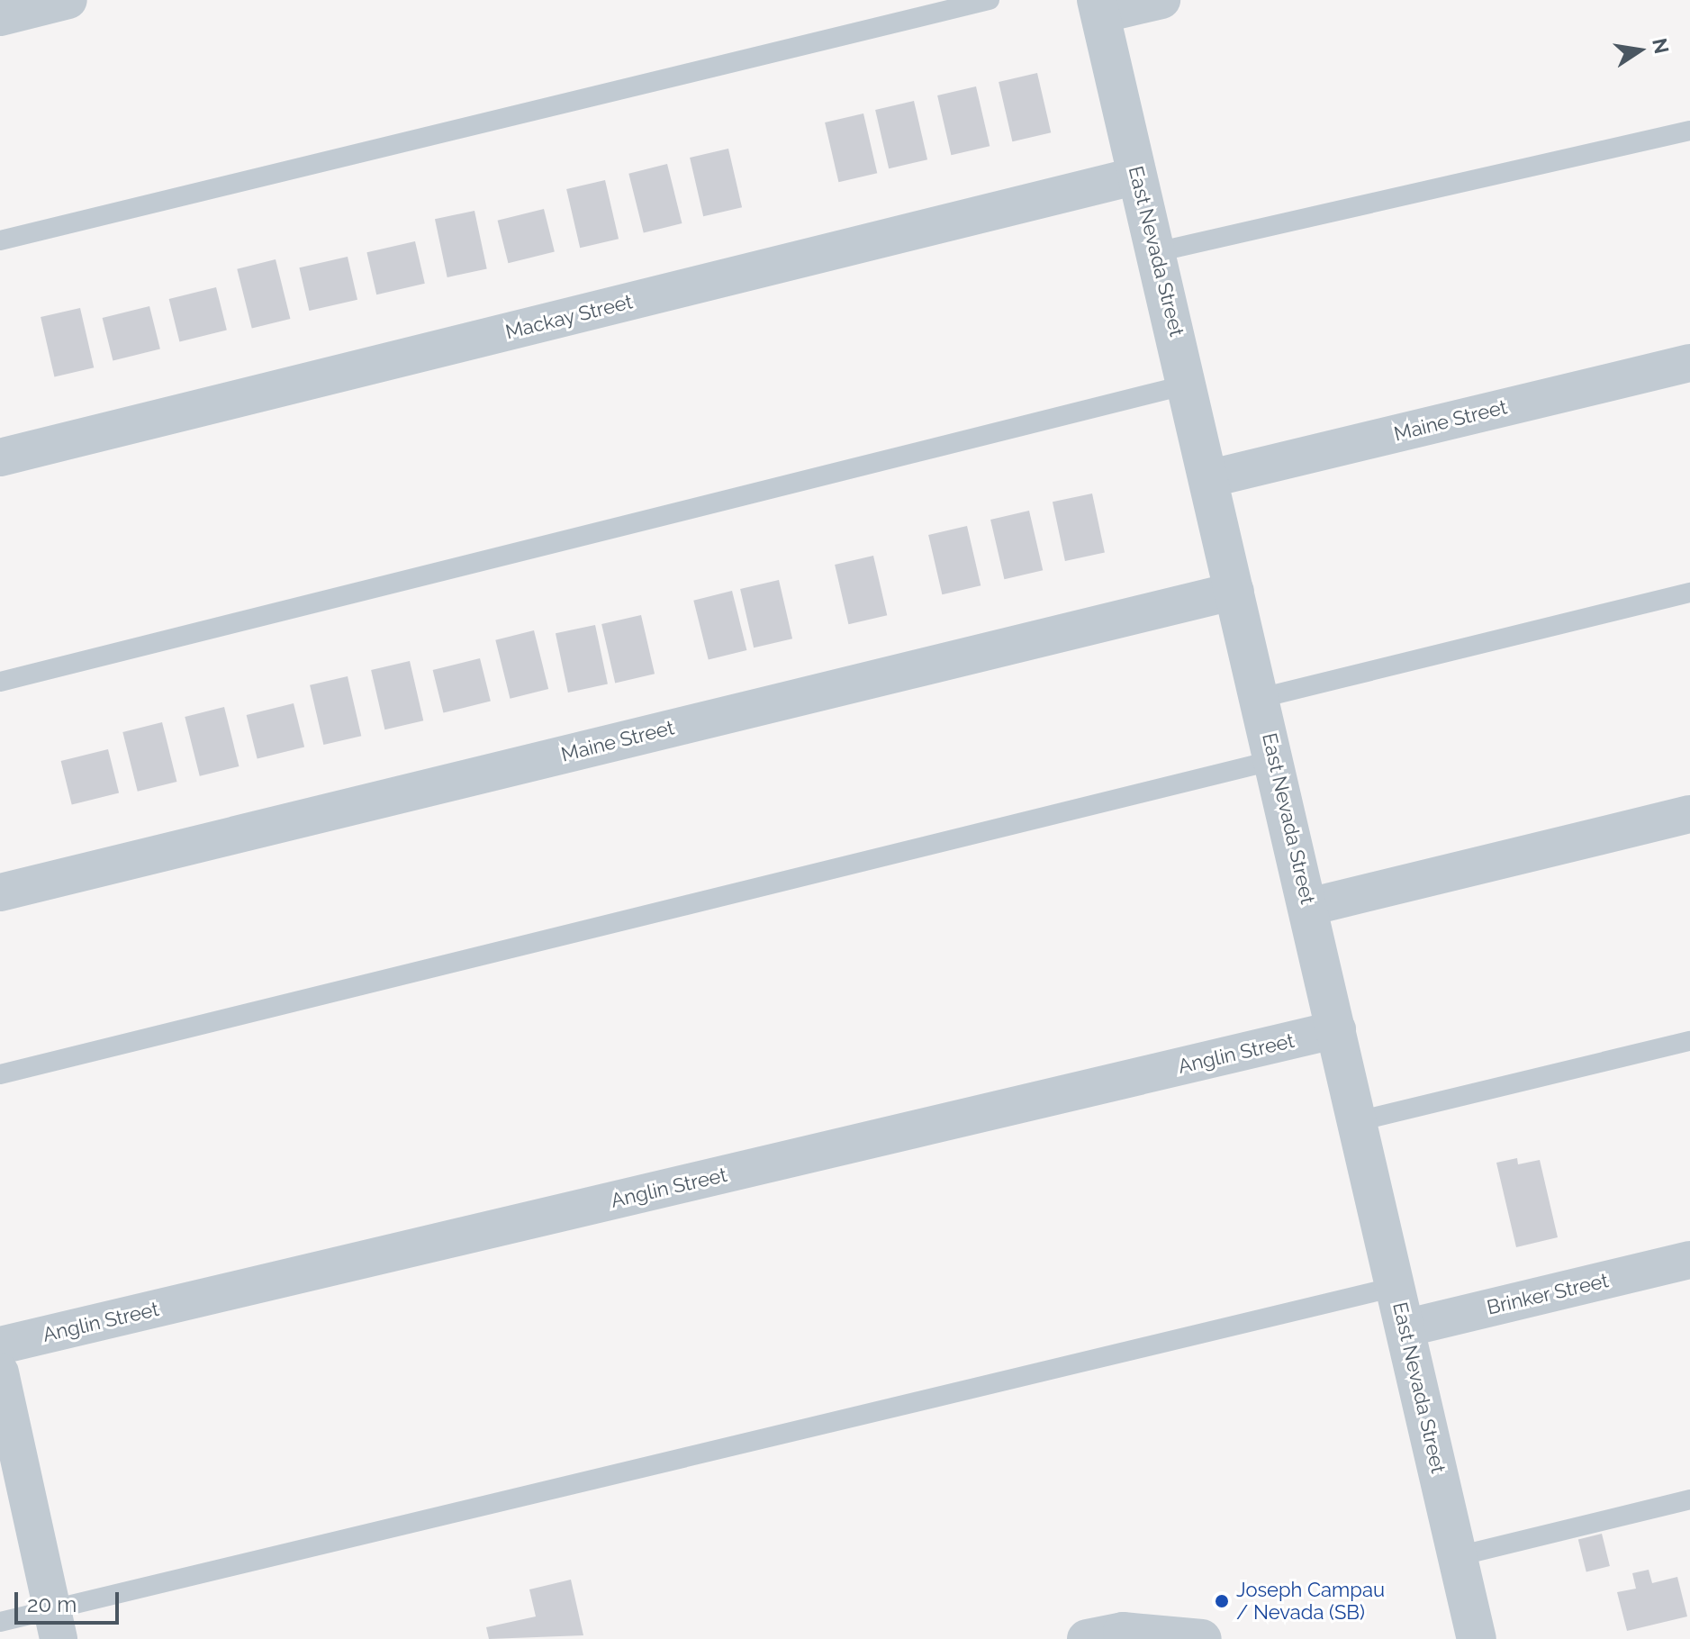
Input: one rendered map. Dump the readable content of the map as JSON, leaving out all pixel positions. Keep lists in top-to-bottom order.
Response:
{
  "streets": {
    "street": [
      "East Nevada Street",
      "Mackay Street",
      "Maine Street",
      "Anglin Street",
      "Brinker Street"
    ]
  },
  "crossings": [
    ["East Nevada Street", "Mackay Street"],
    ["East Nevada Street", "Maine Street"],
    ["East Nevada Street", "Anglin Street"],
    ["East Nevada Street", "Brinker Street"]
  ],
  "places": ["Joseph Campau / Nevada (SB)"],
  "scale_bar": "20 m",
  "north": "right"
}
